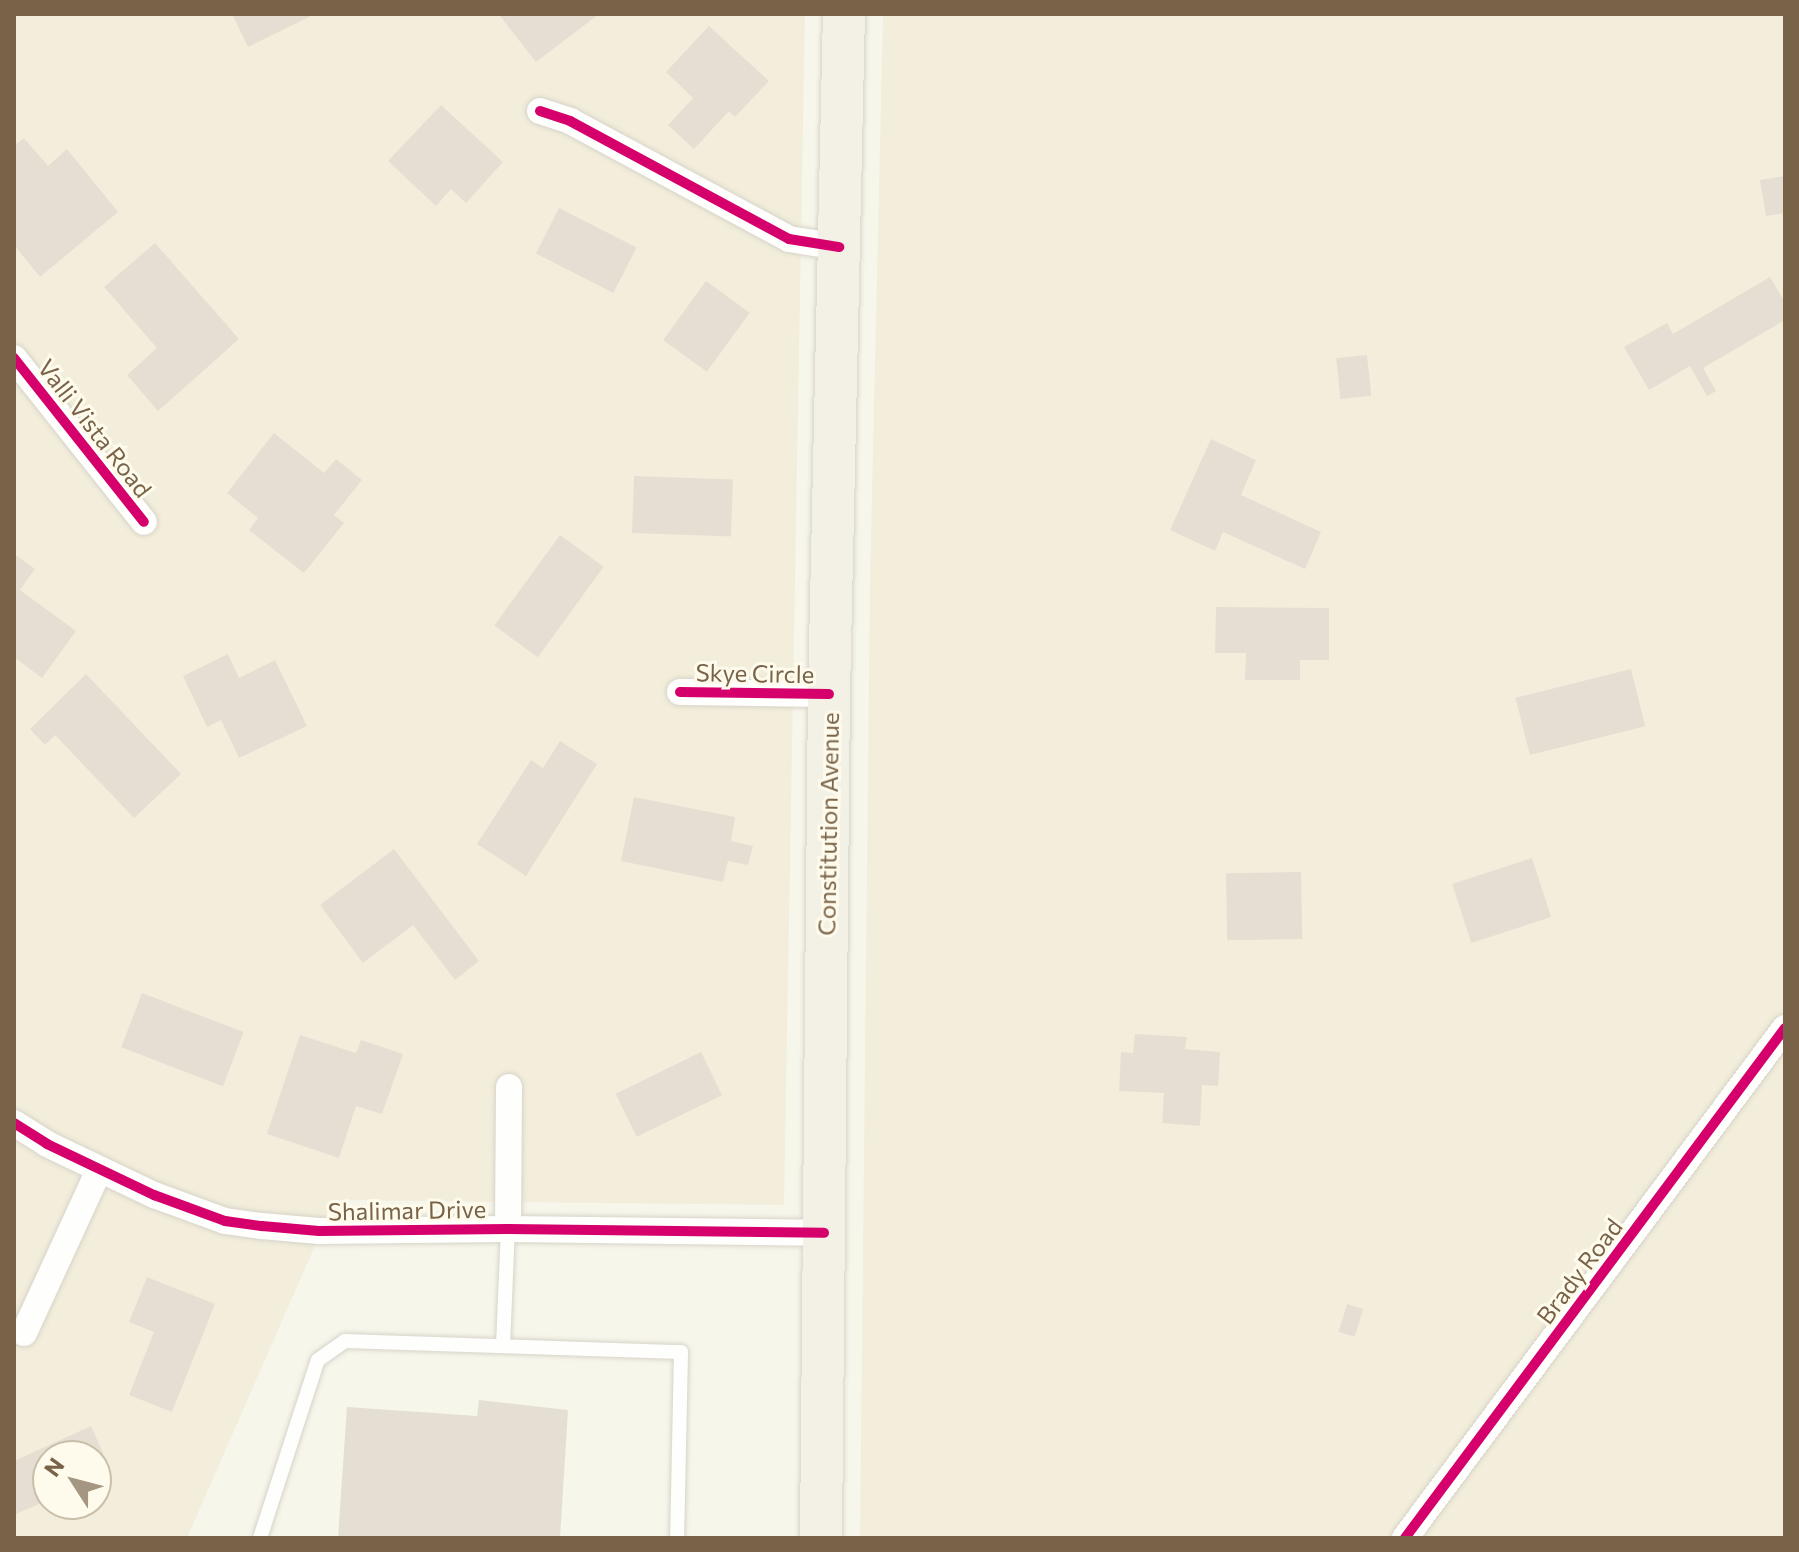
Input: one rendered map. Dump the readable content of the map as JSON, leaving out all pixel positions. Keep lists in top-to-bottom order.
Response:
{
  "streets": {
    "main road": ["Constitution Avenue"],
    "street": [
      "Valli Vista Road",
      "Skye Circle",
      "Shalimar Drive",
      "Brady Road"
    ]
  },
  "crossings": [
    ["Skye Circle", "Constitution Avenue"],
    ["Constitution Avenue", "Shalimar Drive"]
  ],
  "north": "top left"
}
